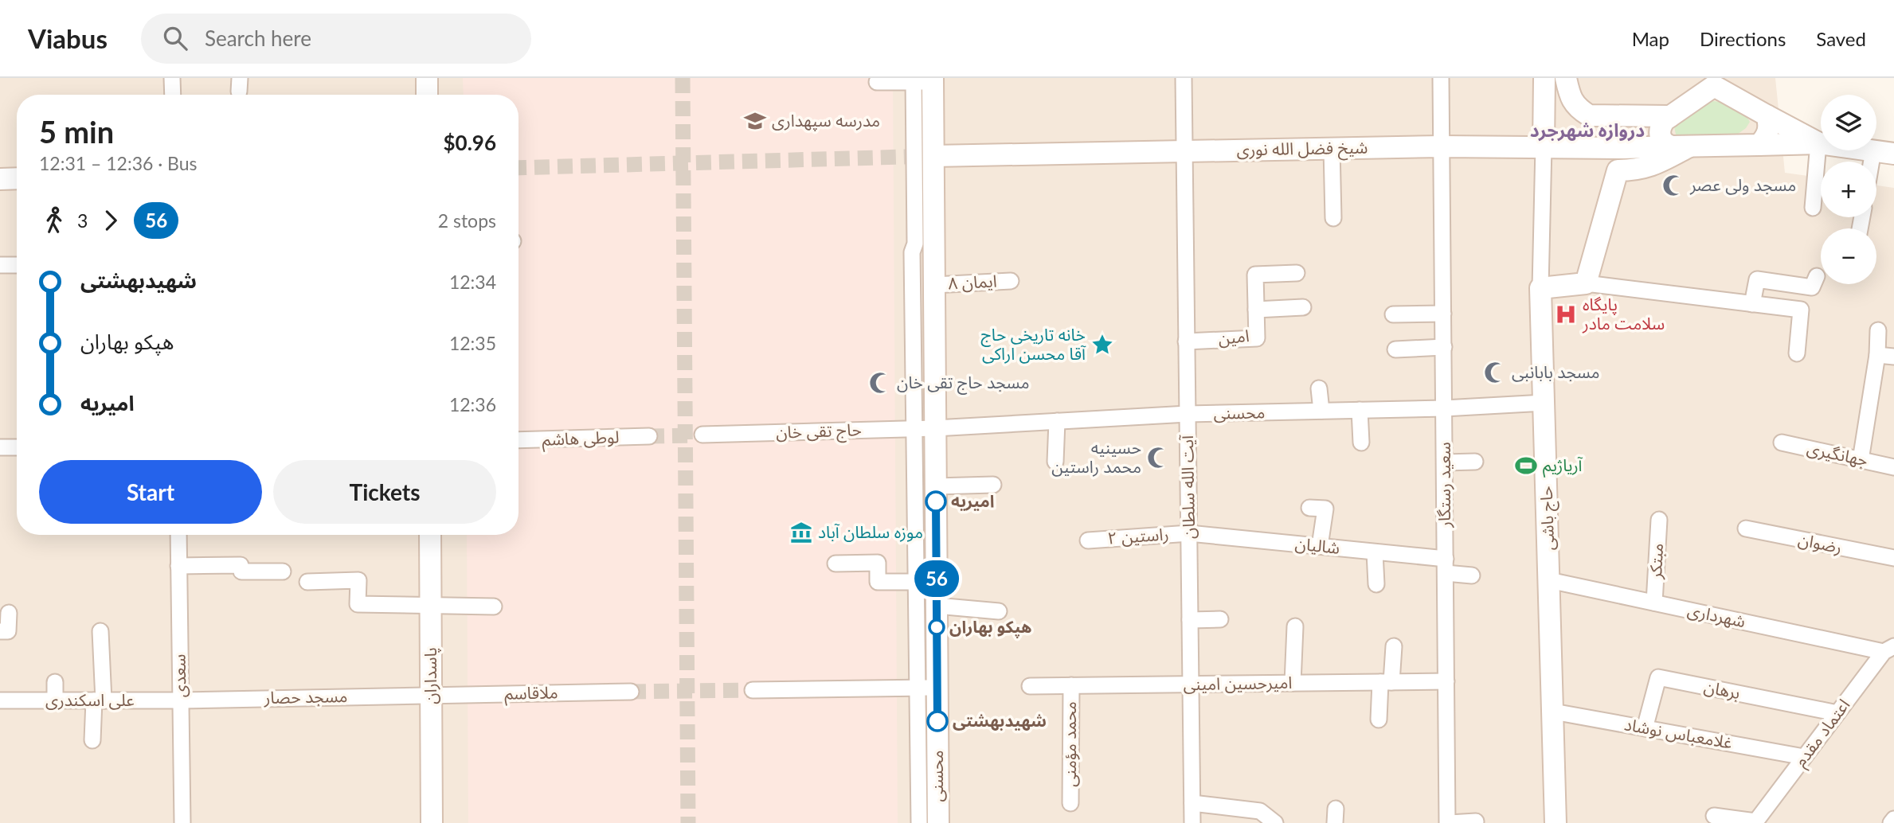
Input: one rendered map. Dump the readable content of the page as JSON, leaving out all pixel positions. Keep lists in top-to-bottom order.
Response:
{
  "streets": {
    "street": [
      "شیخ فضل الله نوری",
      "ایمان ۸",
      "امین",
      "محسنی",
      "حاج تقی خان",
      "لوطی هاشم",
      "جهانگیری",
      "سعید رستگار",
      "آیت الله سلطان",
      "حاج باشی",
      "راستین ۲",
      "رضوان",
      "شالیان",
      "مبتکر",
      "شهرداری",
      "سعدی",
      "پاسداران",
      "امیرحسین امینی",
      "برهان",
      "ملاقاسم",
      "مسجد حصار",
      "علی اسکندری",
      "اعتماد مقدم",
      "غلامعباس نوشاد",
      "محمد مؤمنی"
    ]
  },
  "crossings": [
    ["شیخ فضل الله نوری", "محسنی"],
    ["شیخ فضل الله نوری", "سعید رستگار"],
    ["شیخ فضل الله نوری", "آیت الله سلطان"],
    ["شیخ فضل الله نوری", "حاج باشی"],
    ["ایمان ۸", "محسنی"],
    ["امین", "آیت الله سلطان"],
    ["محسنی", "حاج تقی خان"],
    ["محسنی", "سعید رستگار"],
    ["محسنی", "آیت الله سلطان"],
    ["محسنی", "حاج باشی"],
    ["سعید رستگار", "شالیان"],
    ["سعید رستگار", "امیرحسین امینی"],
    ["آیت الله سلطان", "راستین ۲"],
    ["آیت الله سلطان", "شالیان"],
    ["آیت الله سلطان", "امیرحسین امینی"],
    ["حاج باشی", "شهرداری"],
    ["حاج باشی", "غلامعباس نوشاد"],
    ["راستین ۲", "شالیان"],
    ["مبتکر", "شهرداری"],
    ["شهرداری", "اعتماد مقدم"],
    ["سعدی", "مسجد حصار"],
    ["سعدی", "علی اسکندری"],
    ["پاسداران", "ملاقاسم"],
    ["پاسداران", "مسجد حصار"],
    ["امیرحسین امینی", "محمد مؤمنی"],
    ["برهان", "اعتماد مقدم"],
    ["برهان", "غلامعباس نوشاد"],
    ["ملاقاسم", "مسجد حصار"],
    ["مسجد حصار", "علی اسکندری"],
    ["اعتماد مقدم", "غلامعباس نوشاد"]
  ],
  "districts": ["دروازه شهرجرد"],
  "places": {
    "school or university": ["مدرسه سپهداری"],
    "mosque": [
      "مسجد ولی عصر",
      "مسجد بابانبی",
      "مسجد حاج تقی خان",
      "حسینیه محمد راستین"
    ],
    "hospital": ["پایگاه سلامت مادر"],
    "place": ["خانه تاریخی حاج آقا محسن اراکی"],
    "sports": ["آریاژیم"],
    "other": ["امیریه", "هپکو بهاران", "شهیدبهشتی"],
    "museum": ["موزه سلطان آباد"]
  },
  "lines": ["bus line 56"],
  "page": {
    "header": "Viabus",
    "search": "Search here",
    "nav": ["Map", "Directions", "Saved"],
    "on_map": "56",
    "map_buttons": ["+", "−"],
    "heading": ["5 min", "12:31 – 12:36 · Bus", "$0.96"],
    "legs": ["3", "56", "2 stops"],
    "list": [
      {
        "name": "شهیدبهشتی",
        "value": "12:34"
      },
      {
        "name": "هپکو بهاران",
        "value": "12:35"
      },
      {
        "name": "امیریه",
        "value": "12:36"
      }
    ],
    "buttons": ["Start", "Tickets"]
  }
}
